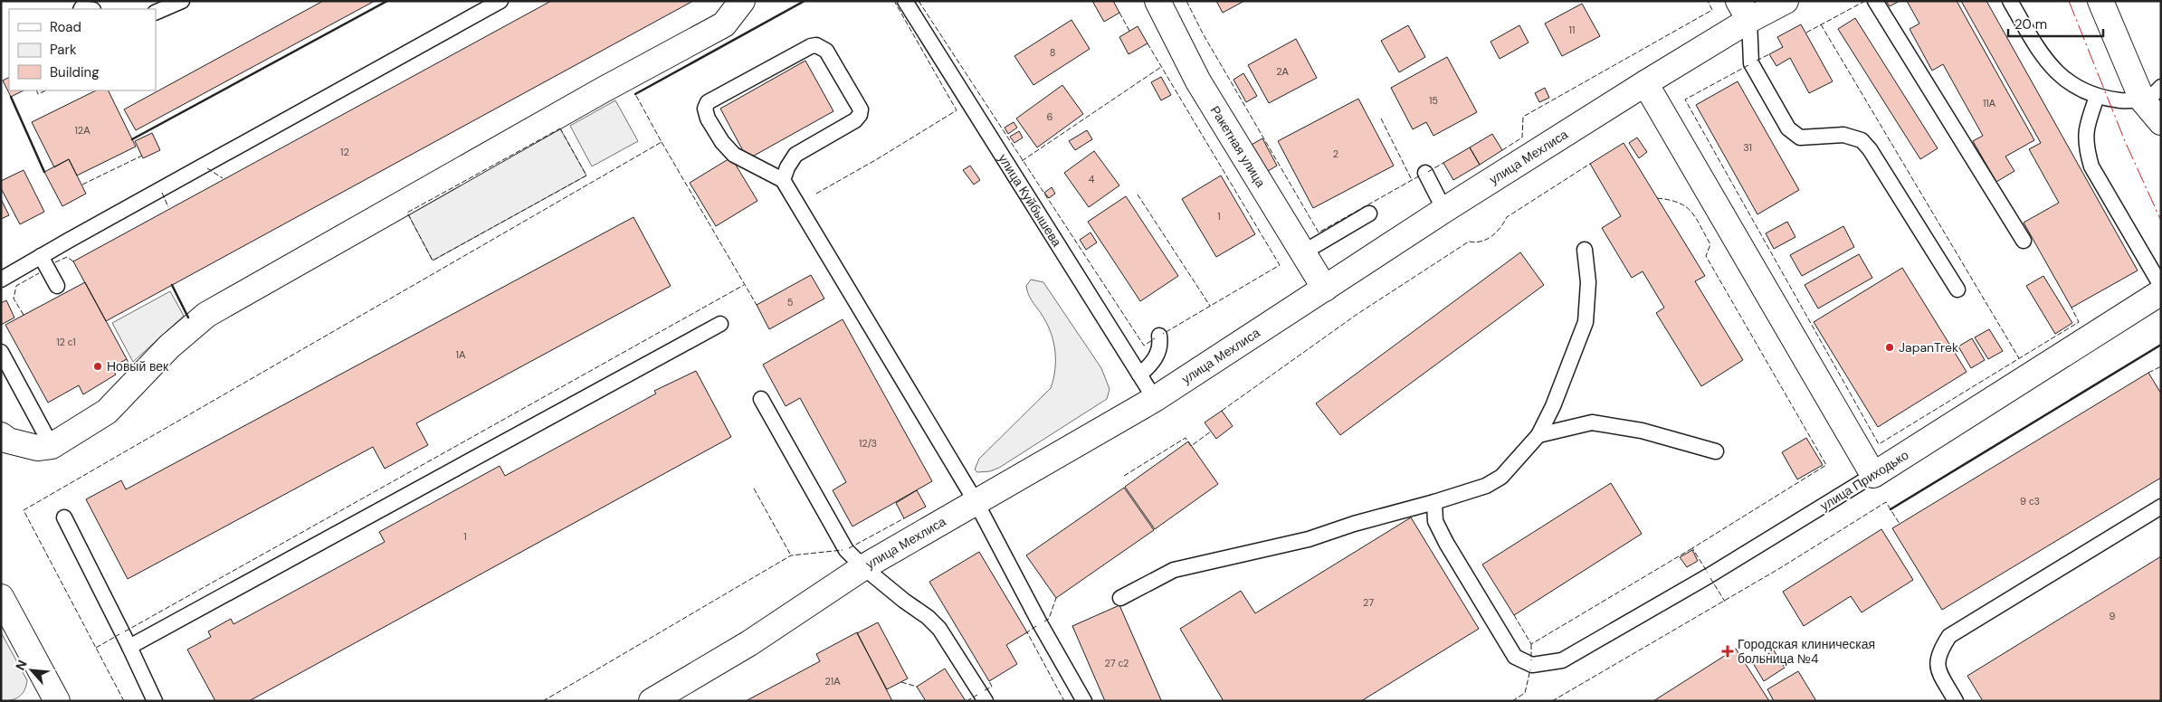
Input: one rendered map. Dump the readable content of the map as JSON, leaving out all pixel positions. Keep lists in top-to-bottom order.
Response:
{
  "streets": {
    "street": ["Ракетная улица", "улица Мехлиса", "улица Приходько"],
    "lane": ["улица Куйбышева"]
  },
  "crossings": [
    ["Ракетная улица", "улица Мехлиса"],
    ["улица Мехлиса", "улица Куйбышева"]
  ],
  "places": {
    "other": ["JapanTrek", "Новый век"],
    "health": ["Городская клиническая больница №4"]
  },
  "house_numbers": [
    "11",
    "8",
    "2А",
    "15",
    "11А",
    "6",
    "12А",
    "31",
    "12",
    "2",
    "4",
    "1",
    "5",
    "12 с1",
    "1А",
    "12/3",
    "9 с3",
    "1",
    "27",
    "9",
    "27 с2",
    "21А"
  ],
  "legend": ["Road", "Park", "Building"],
  "scale_bar": "20 m",
  "north": "top left"
}
